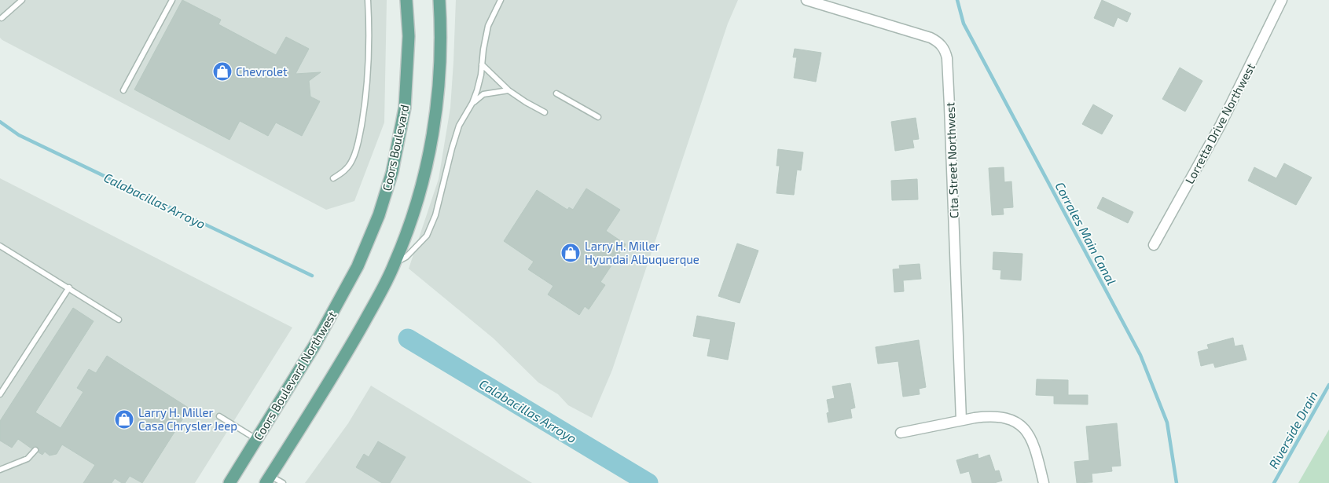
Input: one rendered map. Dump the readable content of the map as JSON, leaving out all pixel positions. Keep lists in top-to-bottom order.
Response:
{
  "streets": {
    "main road": ["Coors Boulevard", "Coors Boulevard Northwest"],
    "street": ["Lorretta Drive Northwest", "Cita Street Northwest"]
  },
  "crossings": [
    ["Coors Boulevard", "Coors Boulevard Northwest"]
  ],
  "water": ["Calabacillas Arroyo", "Corrales Main Canal", "Riverside Drain"],
  "places": {
    "shop": ["Chevrolet", "Larry H. Miller Hyundai Albuquerque", "Larry H. Miller Casa Chrysler Jeep"]
  }
}
